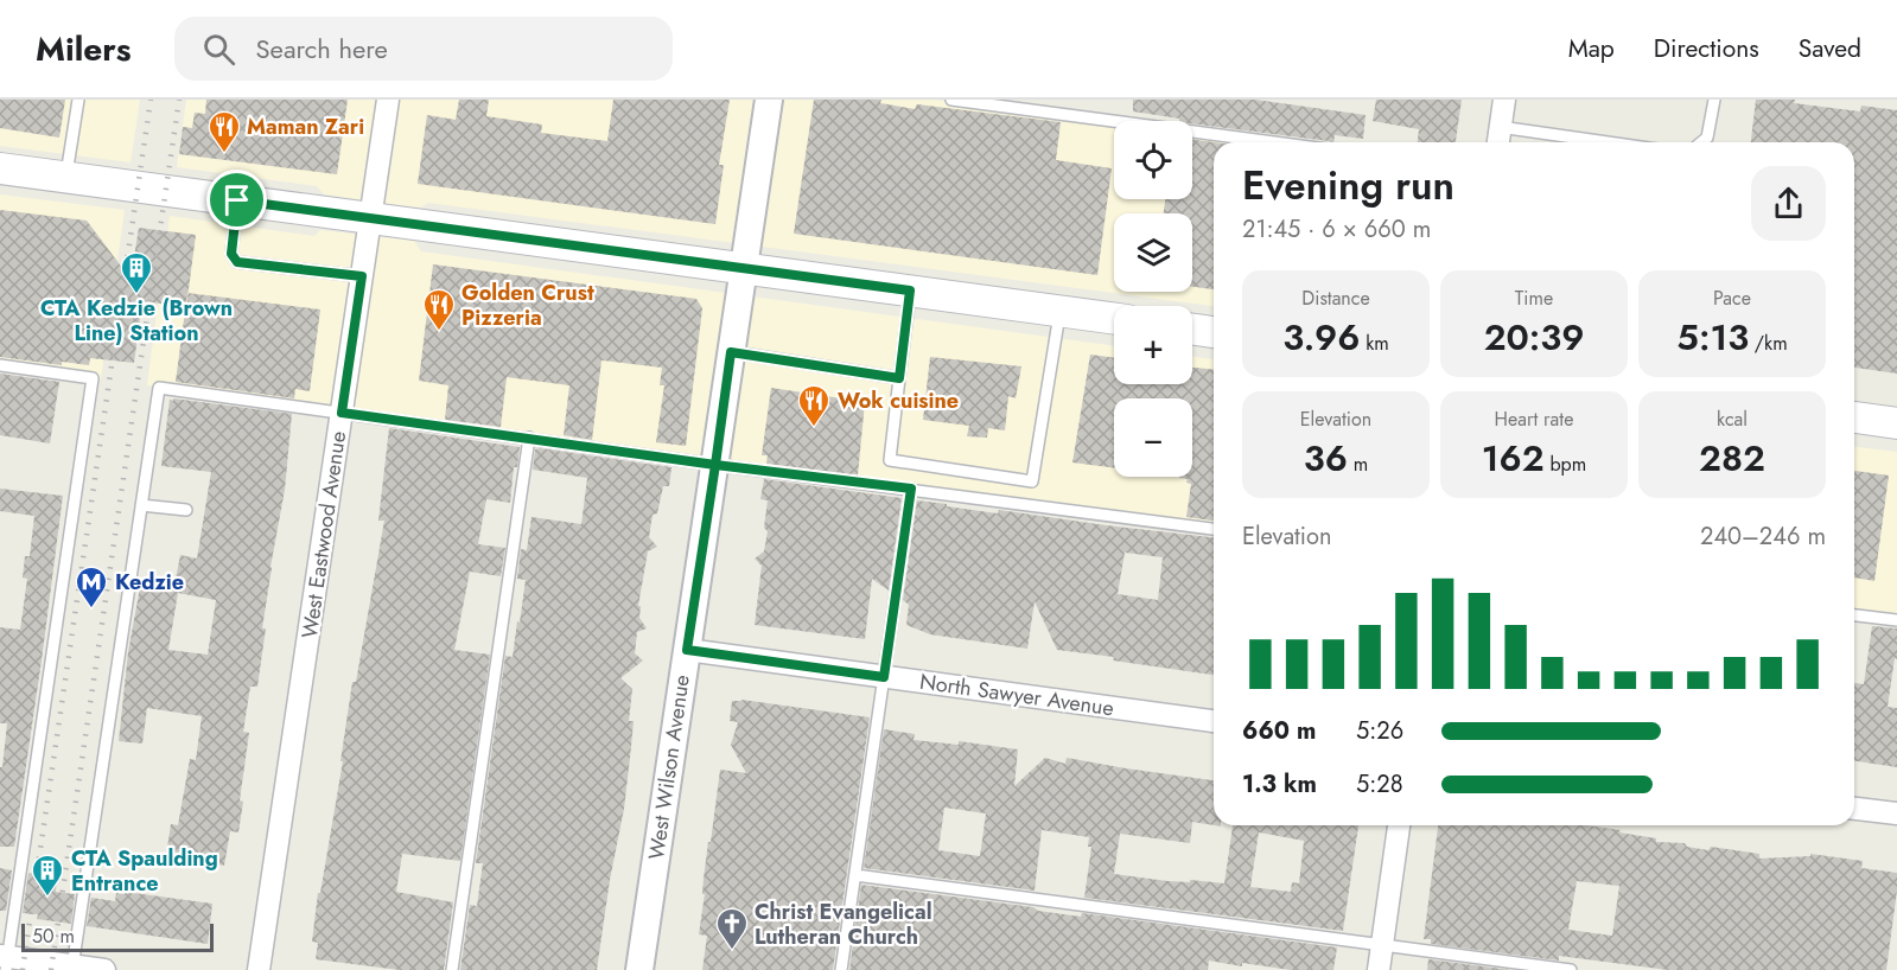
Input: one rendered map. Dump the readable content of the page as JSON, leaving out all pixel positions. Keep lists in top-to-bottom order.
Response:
{
  "streets": {
    "street": ["West Eastwood Avenue", "North Sawyer Avenue", "West Wilson Avenue"]
  },
  "crossings": [
    ["North Sawyer Avenue", "West Wilson Avenue"]
  ],
  "places": {
    "restaurant": ["Maman Zari", "Golden Crust Pizzeria", "Wok cuisine"],
    "building": ["CTA Kedzie (Brown Line) Station", "CTA Spaulding Entrance"],
    "metro station": ["Kedzie"],
    "church": ["Christ Evangelical Lutheran Church"]
  },
  "scale_bar": "50 m",
  "page": {
    "header": "Milers",
    "search": "Search here",
    "nav": ["Map", "Directions", "Saved"],
    "map_buttons": ["+", "−"],
    "heading": ["Evening run", "21:45 · 6 × 660 m"],
    "stats": [
      ["Distance", "3.96 km"],
      ["Time", "20:39"],
      ["Pace", "5:13 /km"],
      ["Elevation", "36 m"],
      ["Heart rate", "162 bpm"],
      ["kcal", "282"]
    ],
    "chart": ["Elevation", "240–246 m"],
    "list": [
      {
        "name": "660 m",
        "note": "5:26"
      },
      {
        "name": "1.3 km",
        "note": "5:28"
      }
    ],
    "scale": "50 m"
  }
}
